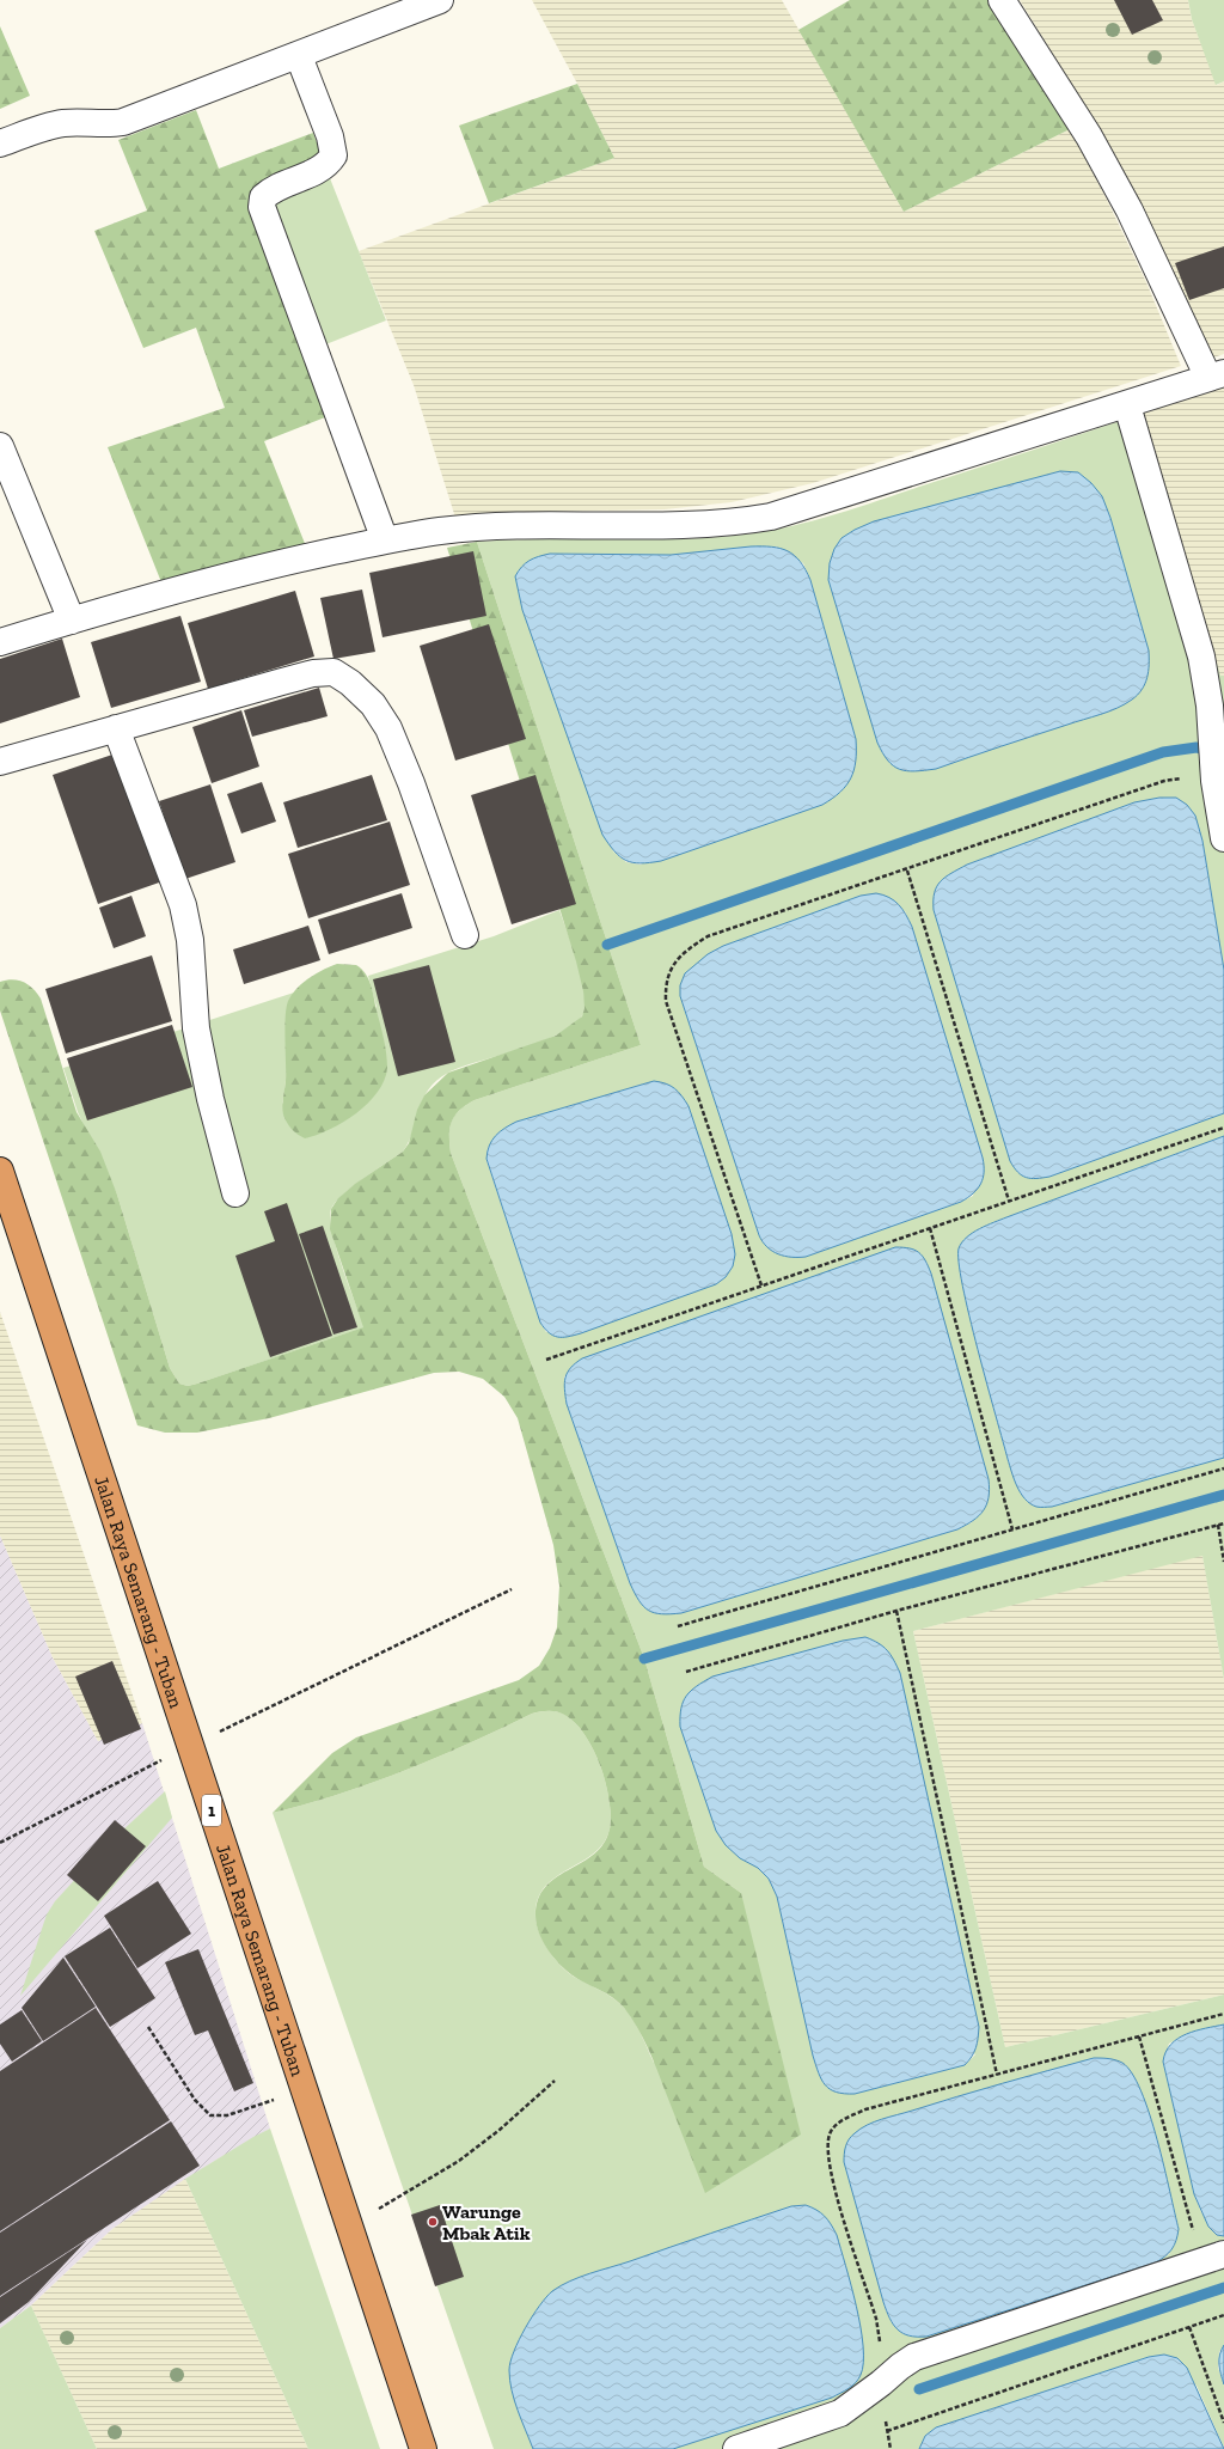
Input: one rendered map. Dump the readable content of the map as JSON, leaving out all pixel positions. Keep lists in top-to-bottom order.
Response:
{
  "streets": {
    "highway": ["Jalan Raya Semarang - Tuban", "1"]
  },
  "places": ["Warunge Mbak Atik"]
}
